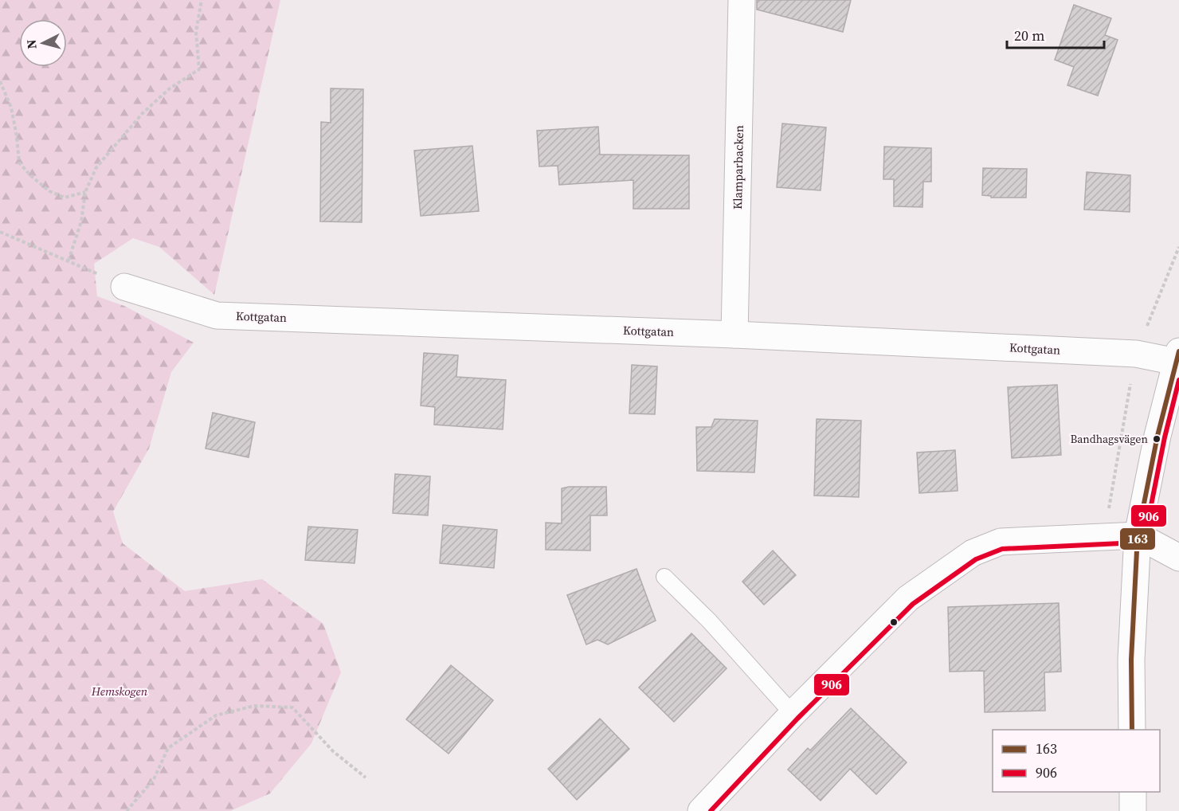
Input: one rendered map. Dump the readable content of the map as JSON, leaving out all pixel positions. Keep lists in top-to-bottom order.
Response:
{
  "streets": {
    "street": ["Klamparbacken", "Kottgatan"]
  },
  "crossings": [
    ["Klamparbacken", "Kottgatan"]
  ],
  "parks": ["Hemskogen"],
  "places": ["Bandhagsvägen"],
  "lines": ["transit line 163", "transit line 906"],
  "legend": ["163", "906"],
  "scale_bar": "20 m",
  "north": "left"
}
